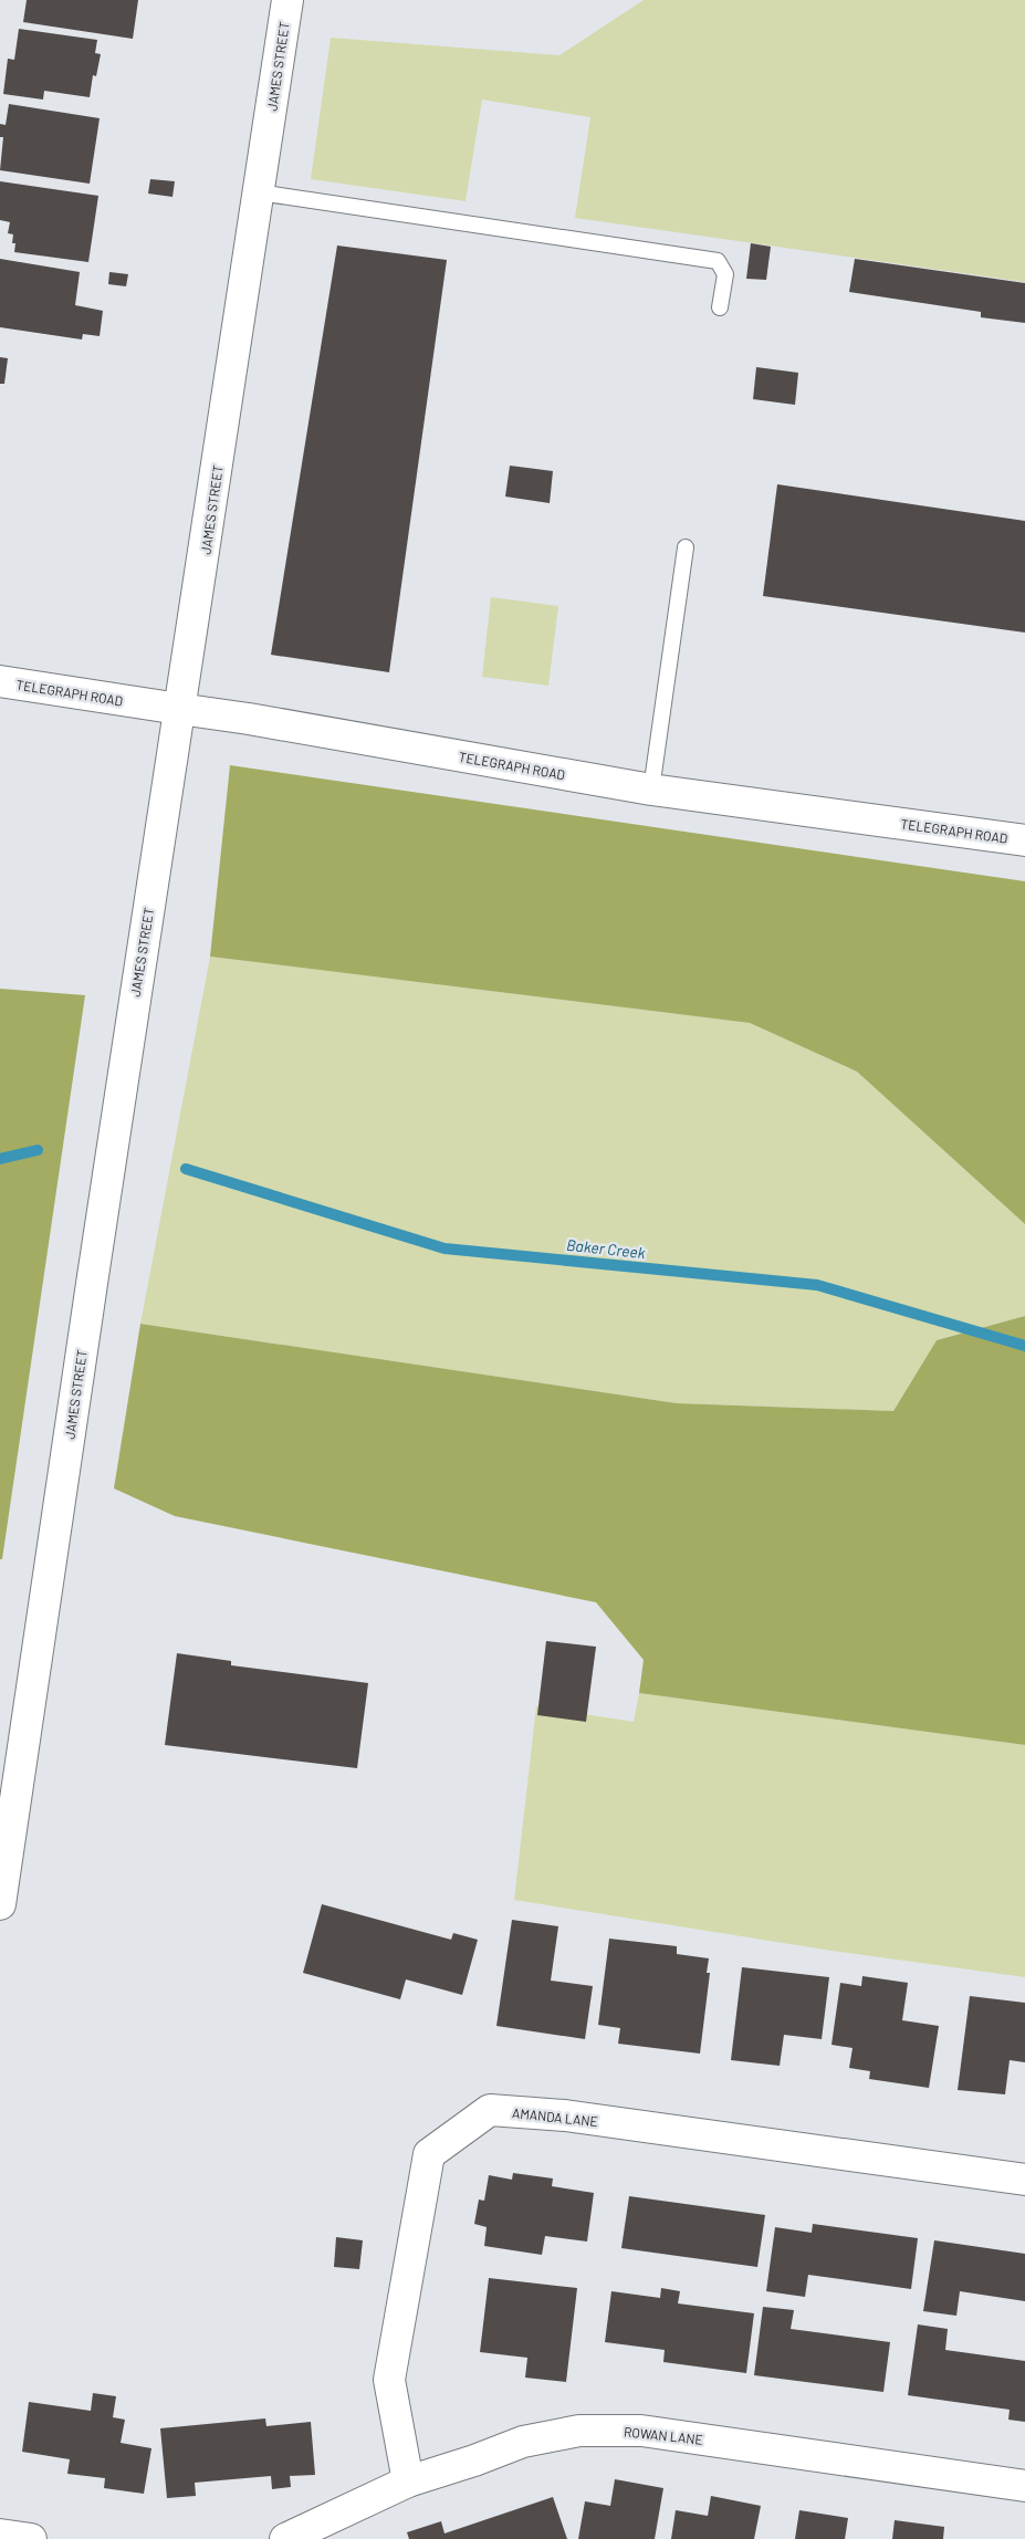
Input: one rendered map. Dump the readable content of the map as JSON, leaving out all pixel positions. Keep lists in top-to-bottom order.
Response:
{
  "streets": {
    "street": [
      "JAMES STREET",
      "TELEGRAPH ROAD",
      "AMANDA LANE",
      "ROWAN LANE"
    ]
  },
  "crossings": [
    ["JAMES STREET", "TELEGRAPH ROAD"],
    ["AMANDA LANE", "ROWAN LANE"]
  ],
  "water": ["Baker Creek"]
}
